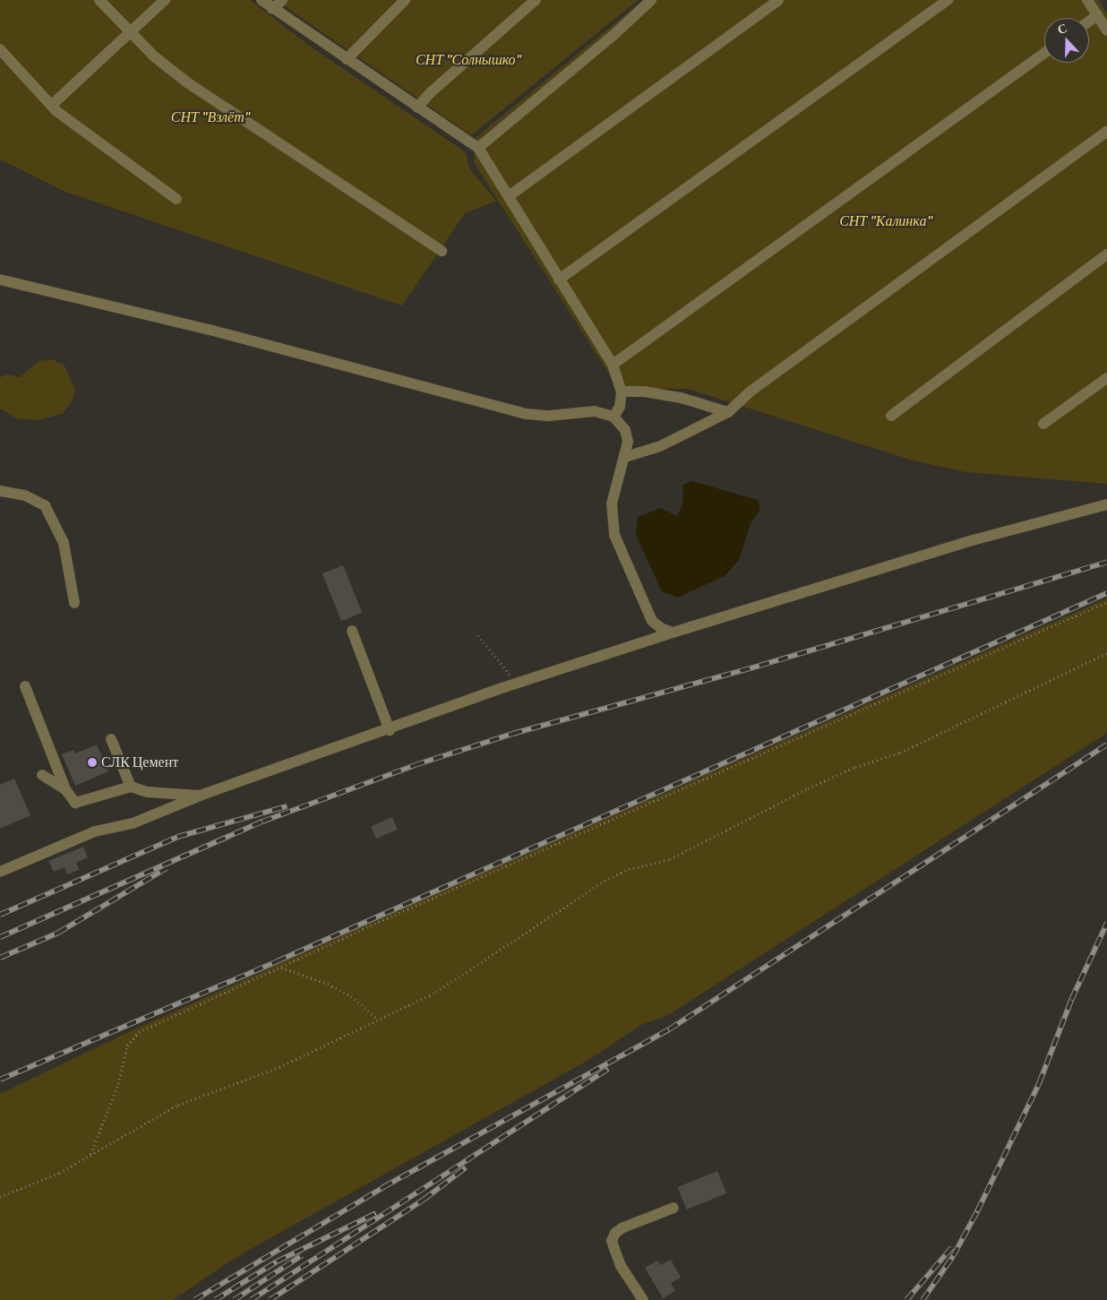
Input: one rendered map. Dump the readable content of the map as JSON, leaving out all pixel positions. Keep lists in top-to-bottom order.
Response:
{
  "parks": ["СНТ \"Солнышко\"", "СНТ \"Взлёт\"", "СНТ \"Калинка\""],
  "places": ["СЛК Цемент"],
  "north": "top"
}
